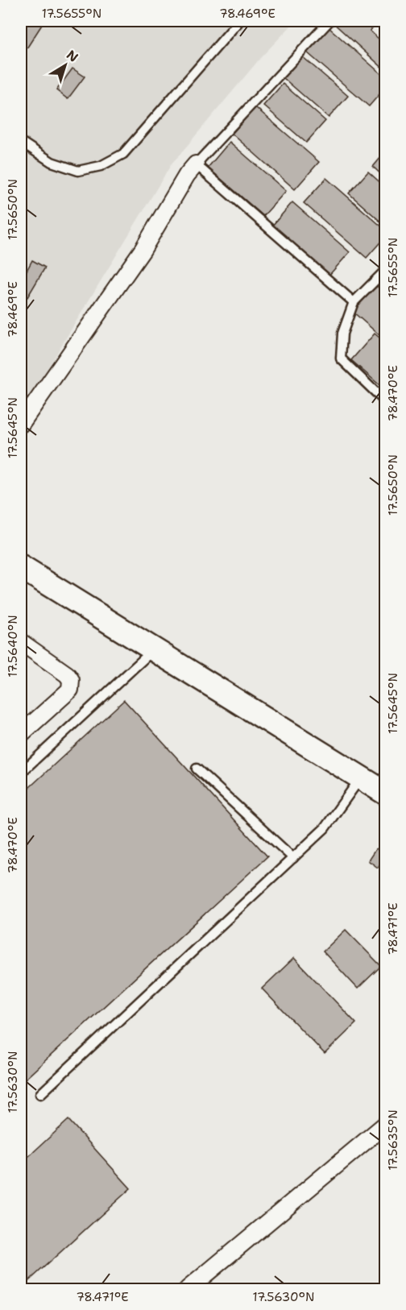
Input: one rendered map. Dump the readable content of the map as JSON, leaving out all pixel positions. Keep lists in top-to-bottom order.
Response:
{
  "north": "top right",
  "coordinates": [
    "17.5655°N",
    "78.469°E",
    "17.5650°N",
    "78.470°E",
    "17.5645°N",
    "17.5640°N",
    "78.471°E",
    "17.5630°N",
    "17.5635°N"
  ]
}
